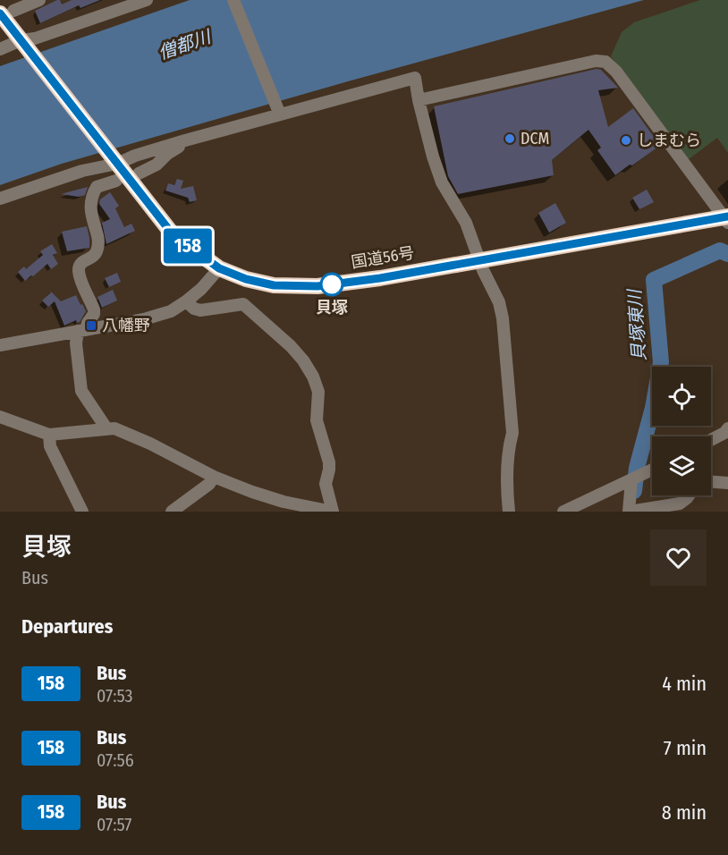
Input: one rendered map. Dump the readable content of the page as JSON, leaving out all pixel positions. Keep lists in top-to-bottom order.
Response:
{
  "streets": {
    "highway": ["国道56号"]
  },
  "water": ["僧都川", "貝塚東川"],
  "places": {
    "other": ["DCM", "しまむら", "貝塚"],
    "transit": ["八幡野"]
  },
  "lines": ["bus line 158"],
  "page": {
    "on_map": "158",
    "heading": [
      ["貝塚", "Bus"],
      "Departures"
    ],
    "list": [
      {
        "mark": "158",
        "name": "Bus",
        "note": "07:53",
        "value": "4 min"
      },
      {
        "mark": "158",
        "name": "Bus",
        "note": "07:56",
        "value": "7 min"
      },
      {
        "mark": "158",
        "name": "Bus",
        "note": "07:57",
        "value": "8 min"
      }
    ]
  }
}
